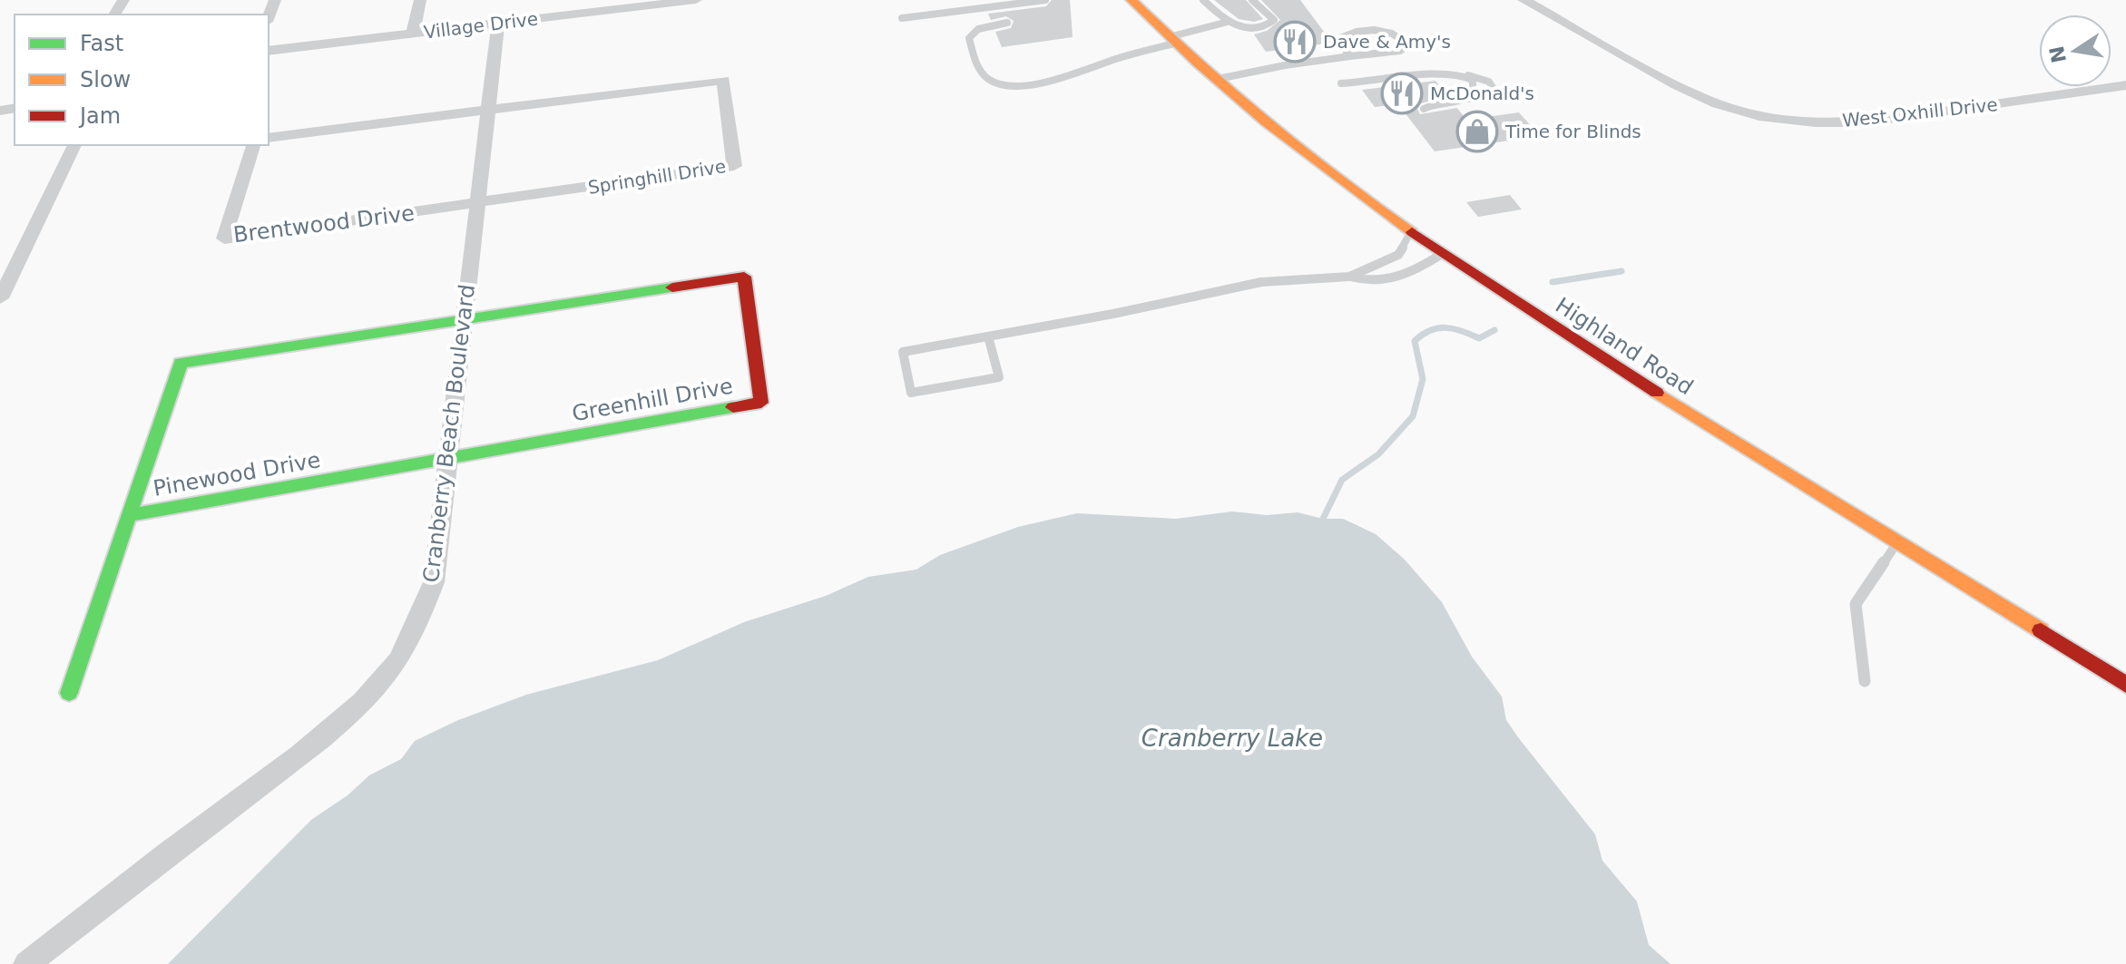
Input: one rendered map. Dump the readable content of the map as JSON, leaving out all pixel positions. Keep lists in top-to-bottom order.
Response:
{
  "streets": {
    "main road": ["Highland Road", "Greenhill Drive", "Pinewood Drive"],
    "street": [
      "Village Drive",
      "West Oxhill Drive",
      "Springhill Drive",
      "Brentwood Drive",
      "Cranberry Beach Boulevard"
    ]
  },
  "crossings": [
    ["Village Drive", "Cranberry Beach Boulevard"],
    ["Springhill Drive", "Brentwood Drive"],
    ["Springhill Drive", "Cranberry Beach Boulevard"],
    ["Brentwood Drive", "Cranberry Beach Boulevard"],
    ["Greenhill Drive", "Cranberry Beach Boulevard"],
    ["Greenhill Drive", "Pinewood Drive"],
    ["Cranberry Beach Boulevard", "Pinewood Drive"]
  ],
  "water": ["Cranberry Lake"],
  "places": {
    "restaurant": ["Dave & Amy's", "McDonald's"],
    "shop": ["Time for Blinds"]
  },
  "legend": ["Fast", "Slow", "Jam"],
  "north": "left"
}
